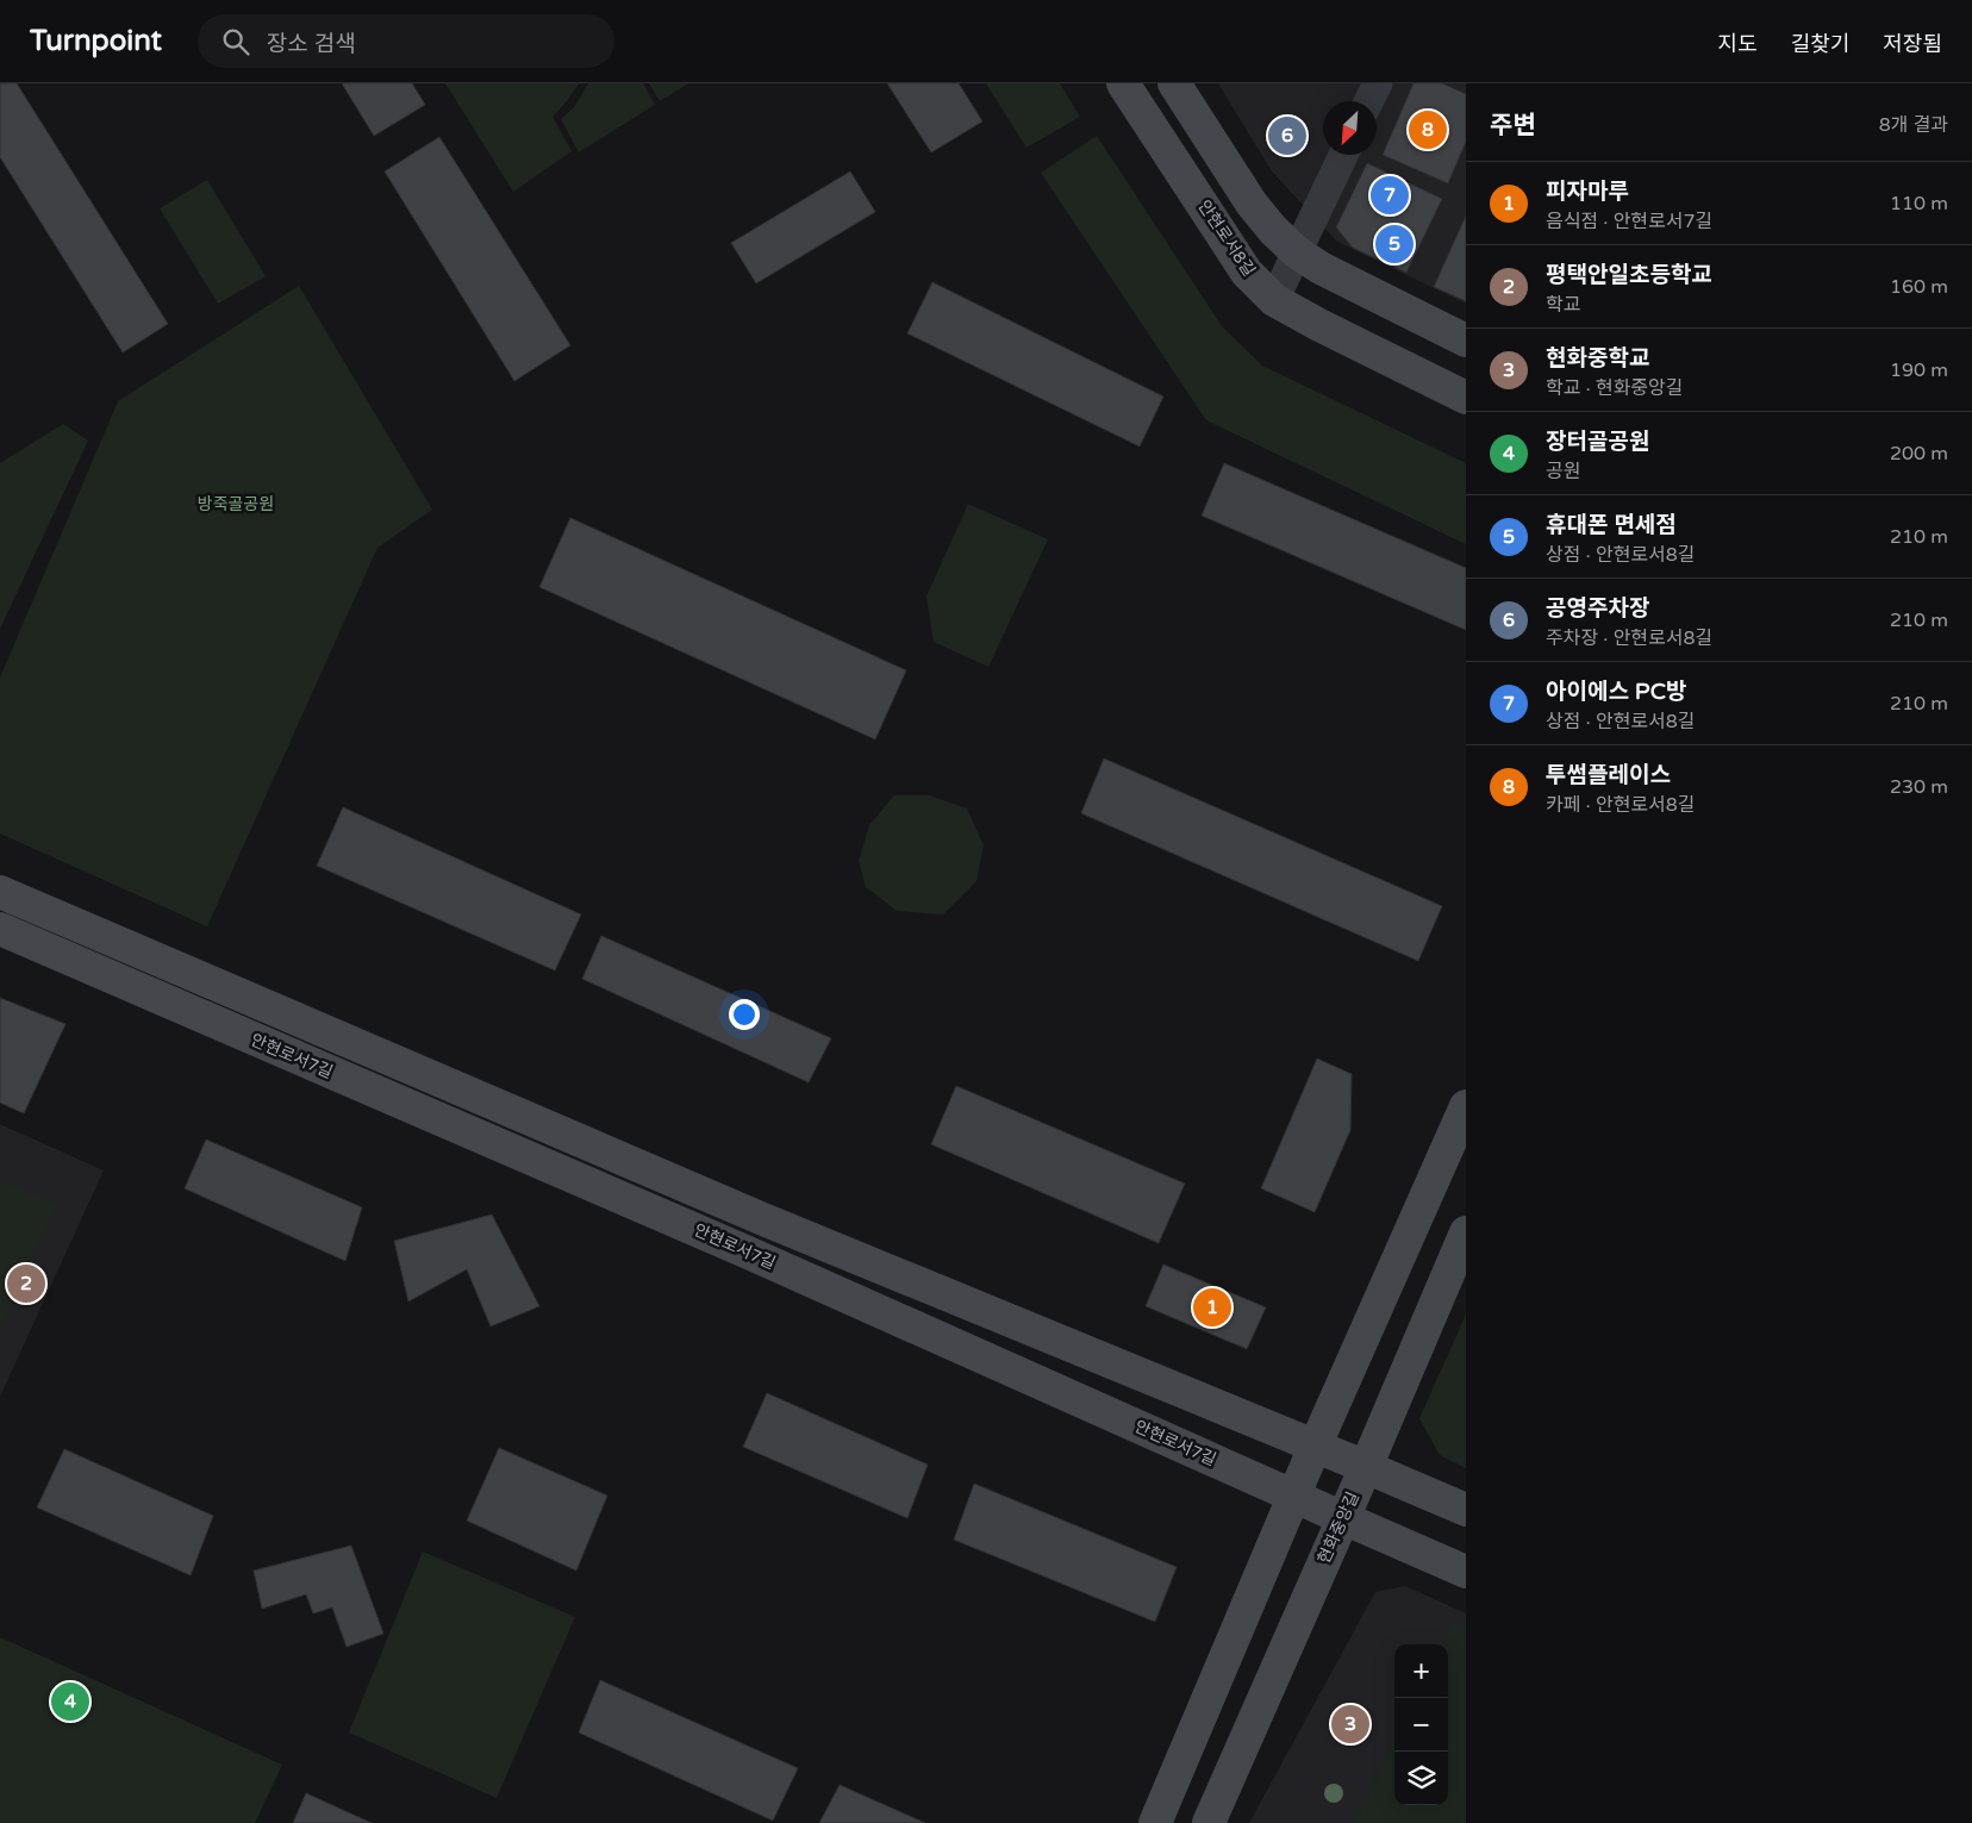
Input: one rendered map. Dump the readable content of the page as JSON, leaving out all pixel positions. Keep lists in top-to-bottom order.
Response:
{
  "streets": {
    "street": ["안현로서8길", "안현로서7길", "현화중앙길"]
  },
  "crossings": [
    ["안현로서7길", "현화중앙길"]
  ],
  "parks": ["방죽골공원"],
  "north": "bottom left",
  "page": {
    "header": "Turnpoint",
    "search": "장소 검색",
    "nav": ["지도", "길찾기", "저장됨"],
    "heading": ["주변", "8개 결과"],
    "pins": [
      "8",
      "6",
      "7",
      "5",
      "2",
      "1",
      "4",
      "3"
    ],
    "list": [
      {
        "mark": "1",
        "name": "피자마루",
        "note": "음식점 · 안현로서7길",
        "value": "110 m"
      },
      {
        "mark": "2",
        "name": "평택안일초등학교",
        "note": "학교",
        "value": "160 m"
      },
      {
        "mark": "3",
        "name": "현화중학교",
        "note": "학교 · 현화중앙길",
        "value": "190 m"
      },
      {
        "mark": "4",
        "name": "장터골공원",
        "note": "공원",
        "value": "200 m"
      },
      {
        "mark": "5",
        "name": "휴대폰 면세점",
        "note": "상점 · 안현로서8길",
        "value": "210 m"
      },
      {
        "mark": "6",
        "name": "공영주차장",
        "note": "주차장 · 안현로서8길",
        "value": "210 m"
      },
      {
        "mark": "7",
        "name": "아이에스 PC방",
        "note": "상점 · 안현로서8길",
        "value": "210 m"
      },
      {
        "mark": "8",
        "name": "투썸플레이스",
        "note": "카페 · 안현로서8길",
        "value": "230 m"
      }
    ],
    "map_buttons": ["+", "−"]
  }
}
